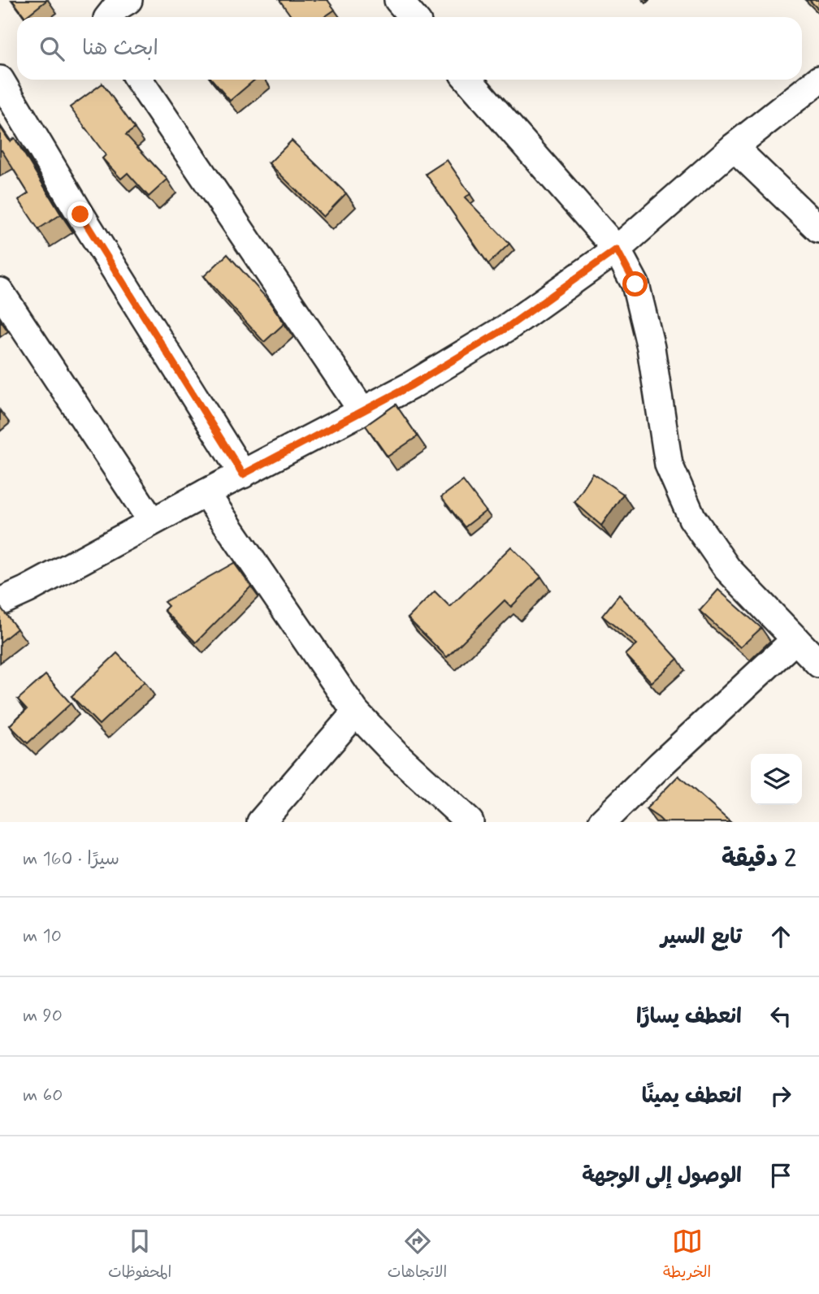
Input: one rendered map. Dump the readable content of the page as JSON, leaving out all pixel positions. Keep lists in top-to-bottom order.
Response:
{
  "page": {
    "search": "ابحث هنا",
    "heading": ["2 دقيقة", "سيرًا · 160 m"],
    "list": [
      ["تابع السير", "10 m"],
      ["انعطف يسارًا", "90 m"],
      ["انعطف يمينًا", "60 m"],
      "الوصول إلى الوجهة"
    ],
    "nav": ["الخريطة", "الاتجاهات", "المحفوظات"]
  }
}
